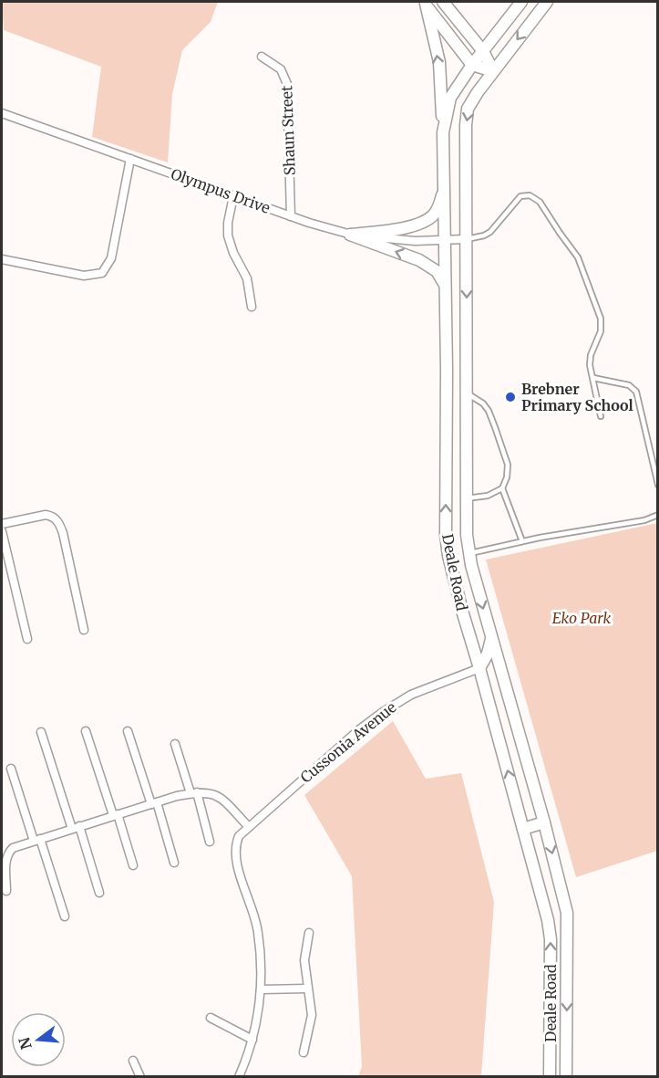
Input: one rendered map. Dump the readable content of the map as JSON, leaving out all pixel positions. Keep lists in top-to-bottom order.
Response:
{
  "streets": {
    "street": [
      "Shaun Street",
      "Olympus Drive",
      "Deale Road",
      "Cussonia Avenue"
    ]
  },
  "crossings": [
    ["Shaun Street", "Olympus Drive"],
    ["Olympus Drive", "Deale Road"],
    ["Deale Road", "Cussonia Avenue"]
  ],
  "parks": ["Eko Park"],
  "places": ["Brebner Primary School"],
  "north": "left"
}
